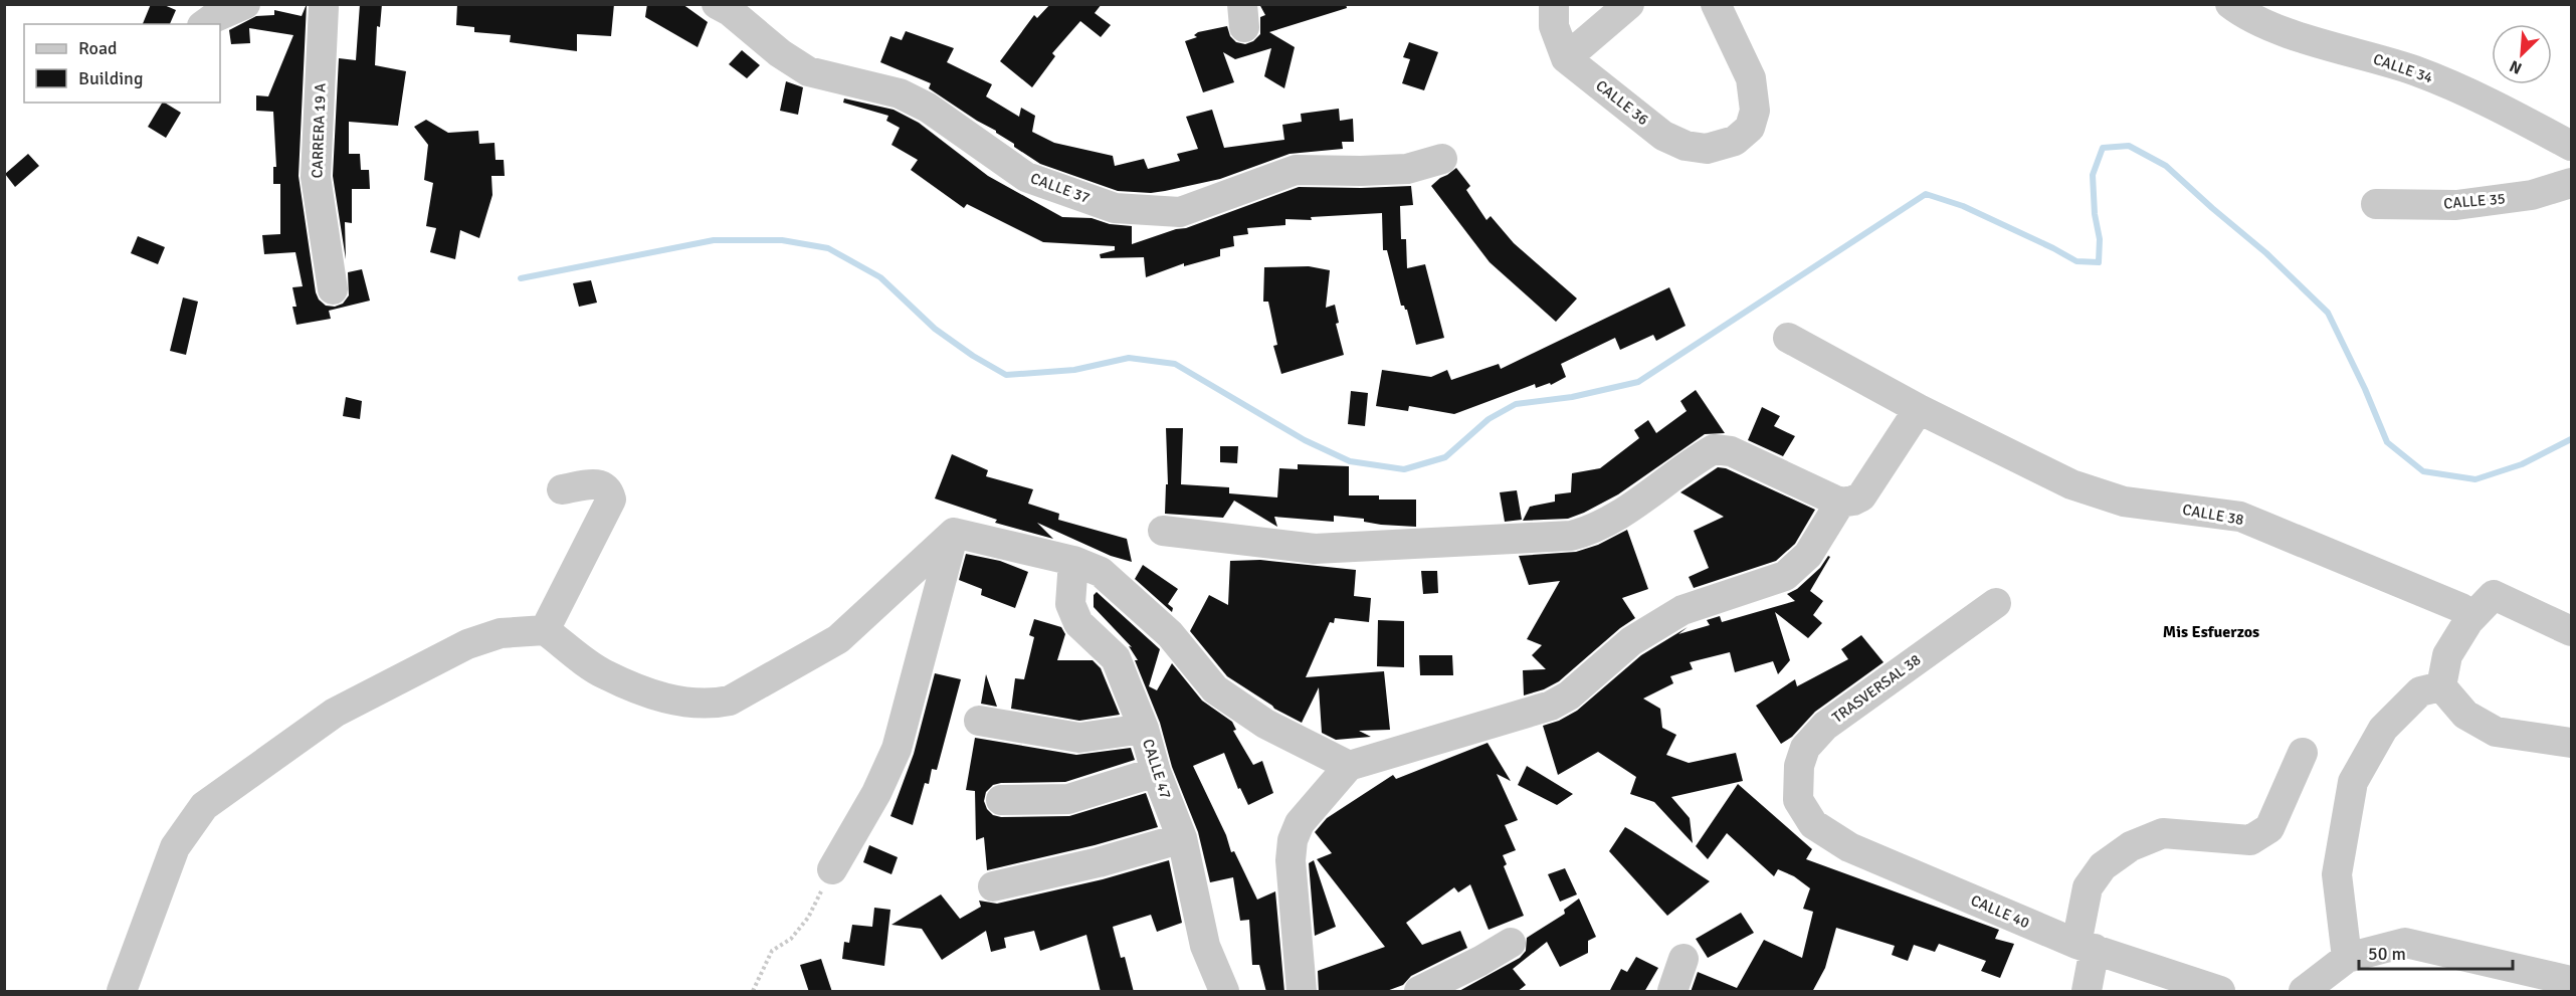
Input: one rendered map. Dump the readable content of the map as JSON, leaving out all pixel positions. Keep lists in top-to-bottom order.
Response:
{
  "streets": {
    "street": [
      "CALLE 34",
      "CALLE 36",
      "CARRERA 19 A",
      "CALLE 37",
      "CALLE 35",
      "CALLE 38",
      "TRASVERSAL 38",
      "CALLE 47",
      "CALLE 40"
    ]
  },
  "crossings": [
    ["TRASVERSAL 38", "CALLE 40"]
  ],
  "districts": ["Mis Esfuerzos"],
  "legend": ["Road", "Building"],
  "scale_bar": "50 m",
  "north": "bottom left"
}
